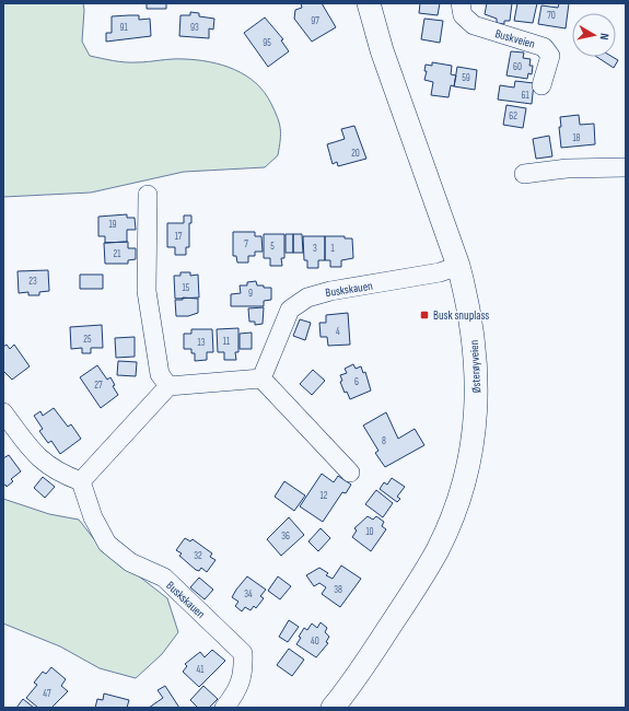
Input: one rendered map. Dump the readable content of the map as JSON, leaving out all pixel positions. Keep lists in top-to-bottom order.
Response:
{
  "streets": {
    "main road": ["Østerøyveien"],
    "street": ["Buskveien", "Buskskauen"]
  },
  "crossings": [
    ["Buskskauen", "Østerøyveien"]
  ],
  "places": {
    "transit": ["Busk snuplass"]
  },
  "house_numbers": [
    "70",
    "97",
    "91",
    "93",
    "95",
    "60",
    "59",
    "61",
    "62",
    "18",
    "20",
    "19",
    "17",
    "7",
    "5",
    "3",
    "1",
    "21",
    "23",
    "15",
    "9",
    "4",
    "25",
    "11",
    "13",
    "6",
    "27",
    "8",
    "12",
    "10",
    "36",
    "32",
    "38",
    "34",
    "40",
    "41",
    "47"
  ],
  "north": "right"
}
